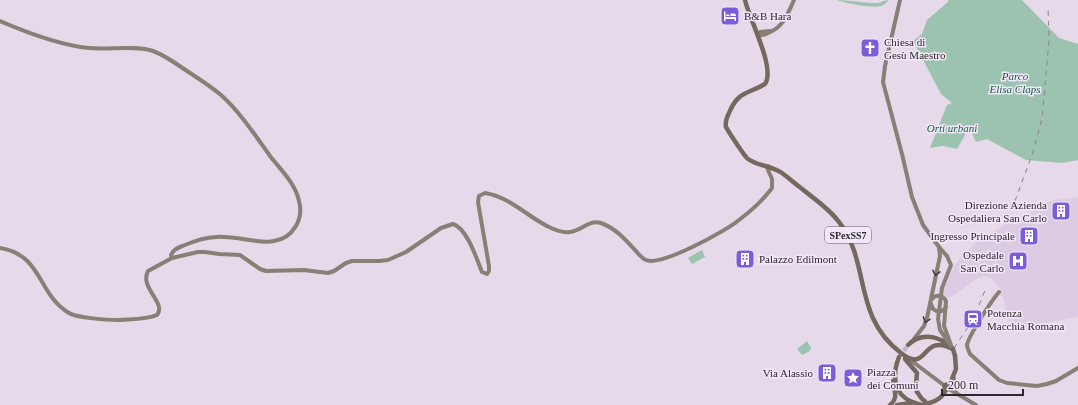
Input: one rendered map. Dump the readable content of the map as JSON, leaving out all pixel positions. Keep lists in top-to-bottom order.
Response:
{
  "streets": {
    "main road": ["SPexSS7"]
  },
  "parks": ["Parco Elisa Claps", "Orti urbani"],
  "places": {
    "hotel": ["B&B Hara"],
    "church": ["Chiesa di Gesù Maestro"],
    "building": [
      "Direzione Azienda Ospedaliera San Carlo",
      "Ingresso Principale",
      "Palazzo Edilmont",
      "Via Alassio"
    ],
    "hospital": ["Ospedale San Carlo"],
    "station": ["Potenza Macchia Romana"],
    "place": ["Piazza dei Comuni"]
  },
  "scale_bar": "200 m"
}
